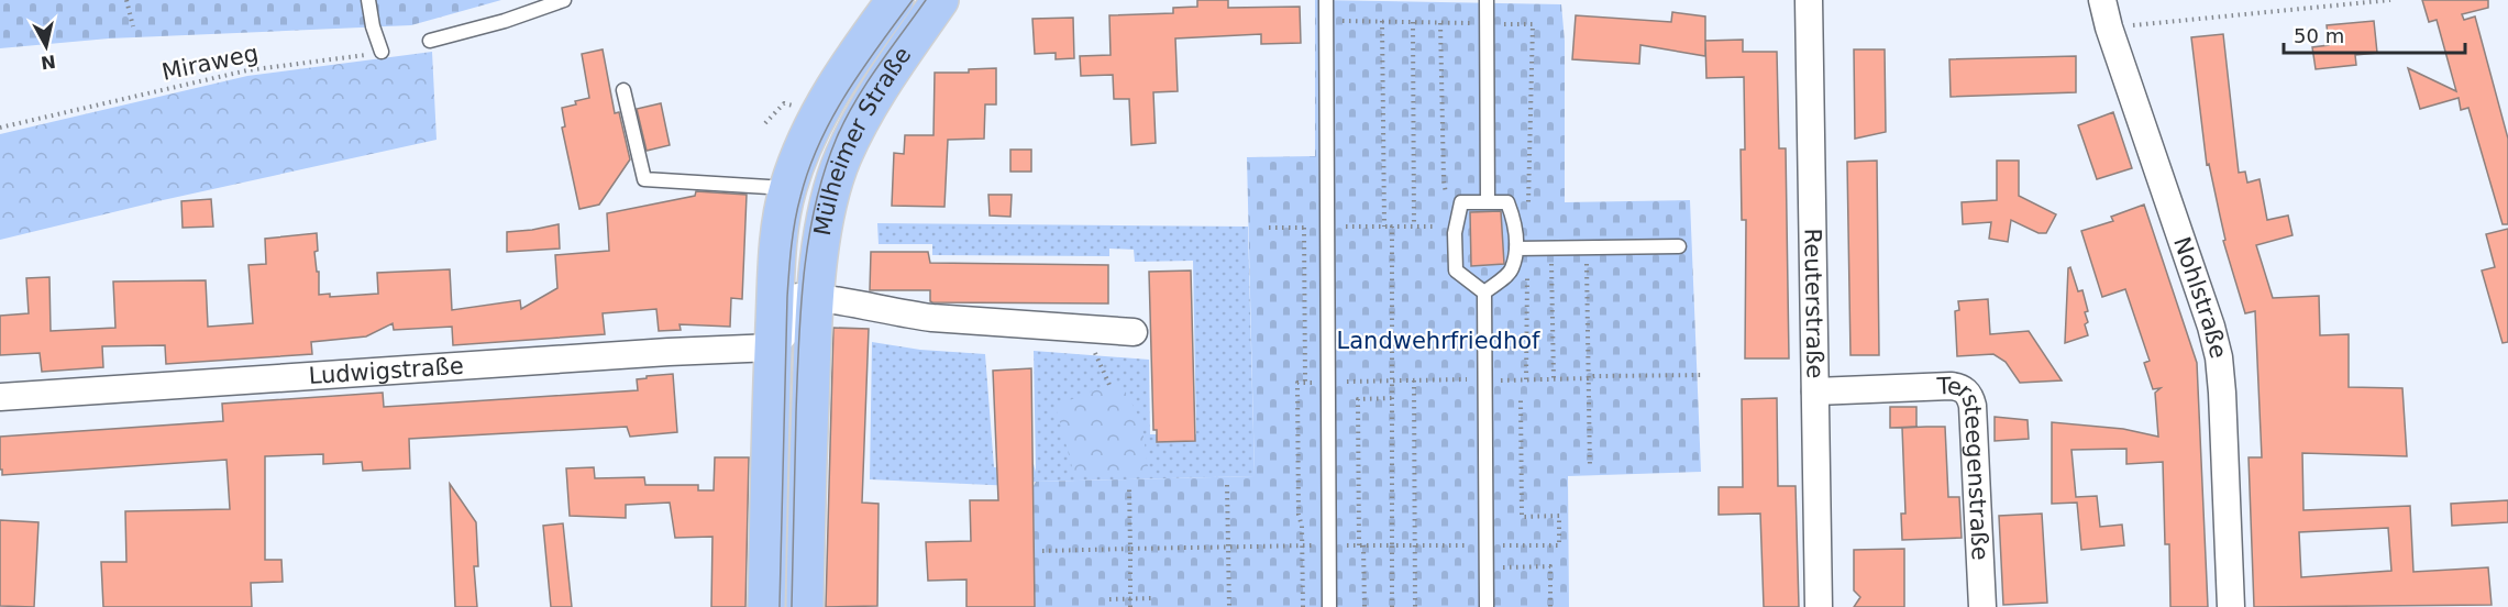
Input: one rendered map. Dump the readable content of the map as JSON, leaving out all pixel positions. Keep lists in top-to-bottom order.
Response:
{
  "streets": {
    "main road": ["Mülheimer Straße"],
    "street": [
      "Nohlstraße",
      "Reuterstraße",
      "Ludwigstraße",
      "Tersteegenstraße"
    ],
    "path": ["Miraweg"]
  },
  "crossings": [
    ["Mülheimer Straße", "Ludwigstraße"],
    ["Reuterstraße", "Tersteegenstraße"]
  ],
  "parks": ["Landwehrfriedhof"],
  "scale_bar": "50 m",
  "north": "bottom"
}
